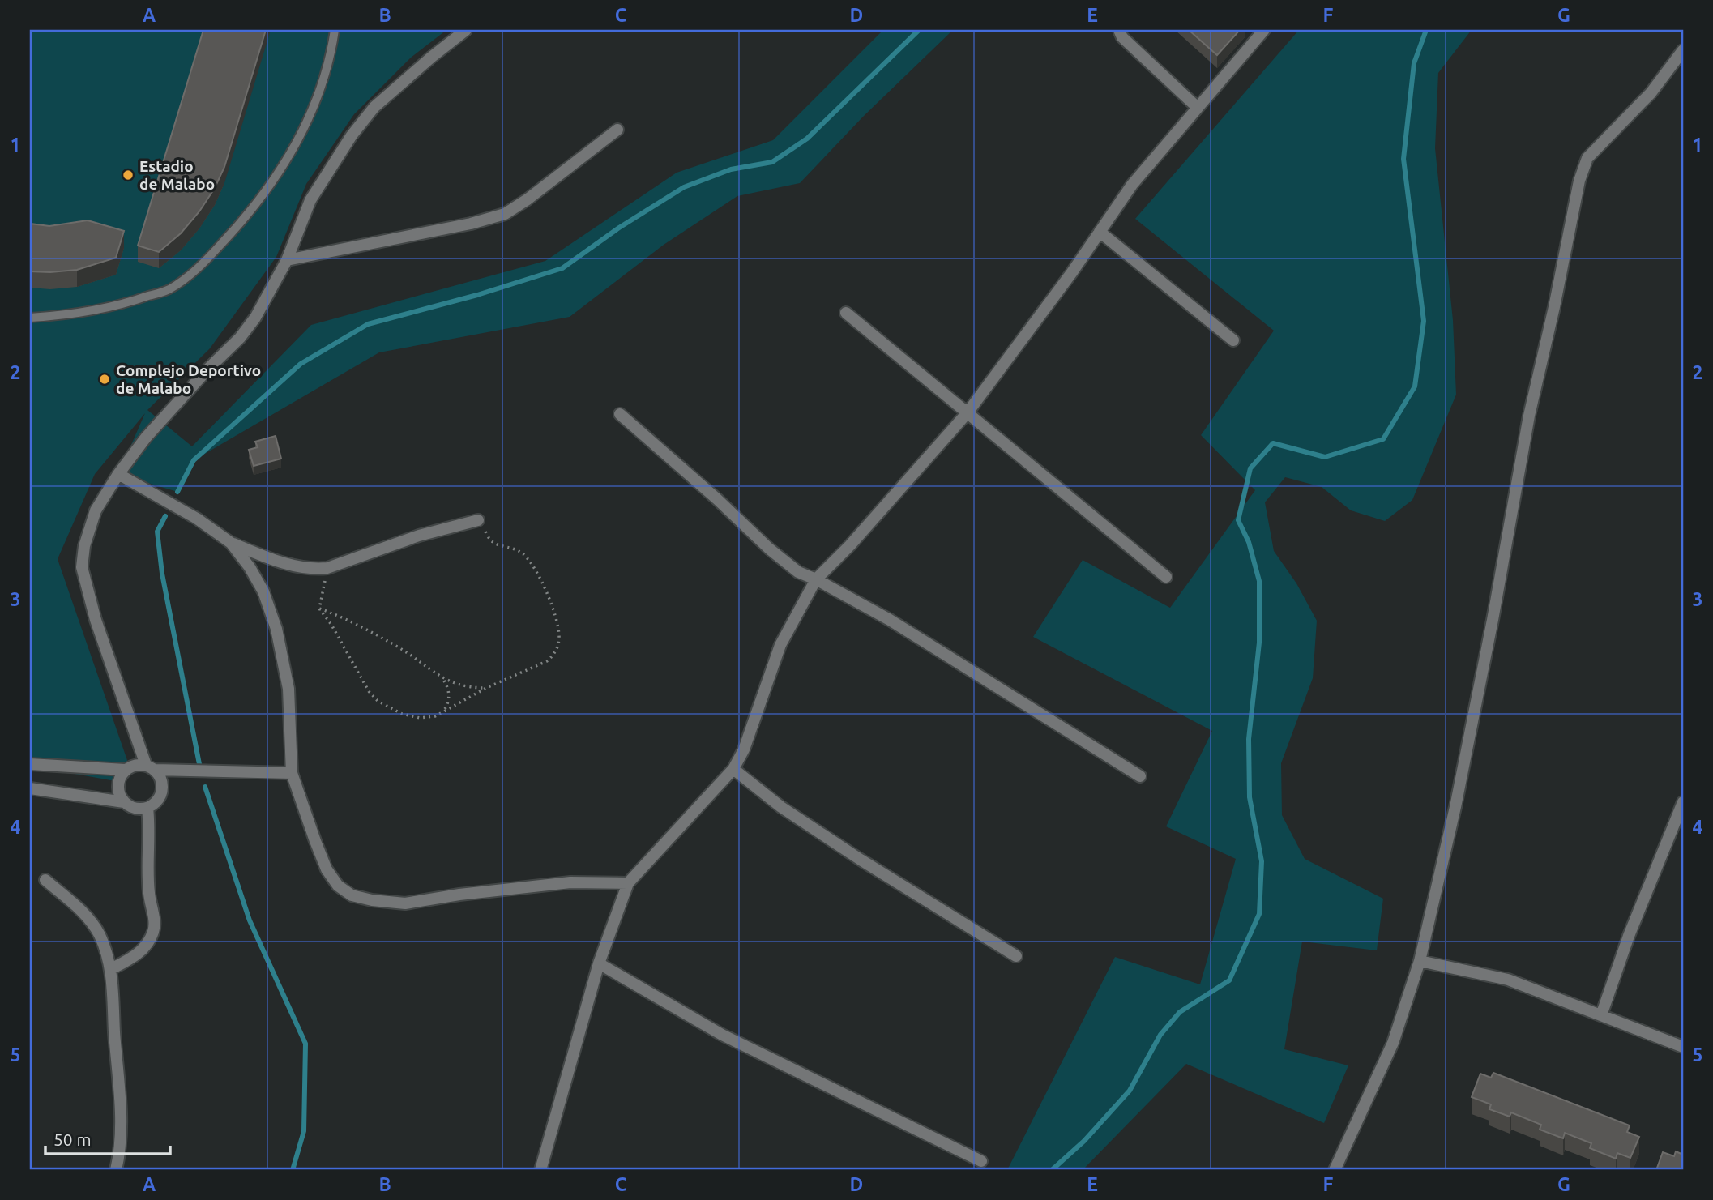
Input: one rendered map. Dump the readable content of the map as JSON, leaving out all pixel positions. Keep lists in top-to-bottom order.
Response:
{
  "places": ["Estadio de Malabo", "Complejo Deportivo de Malabo"],
  "scale_bar": "50 m",
  "grid": {
    "columns": [
      "A",
      "B",
      "C",
      "D",
      "E",
      "F",
      "G"
    ],
    "rows": [
      "1",
      "2",
      "3",
      "4",
      "5"
    ]
  }
}
